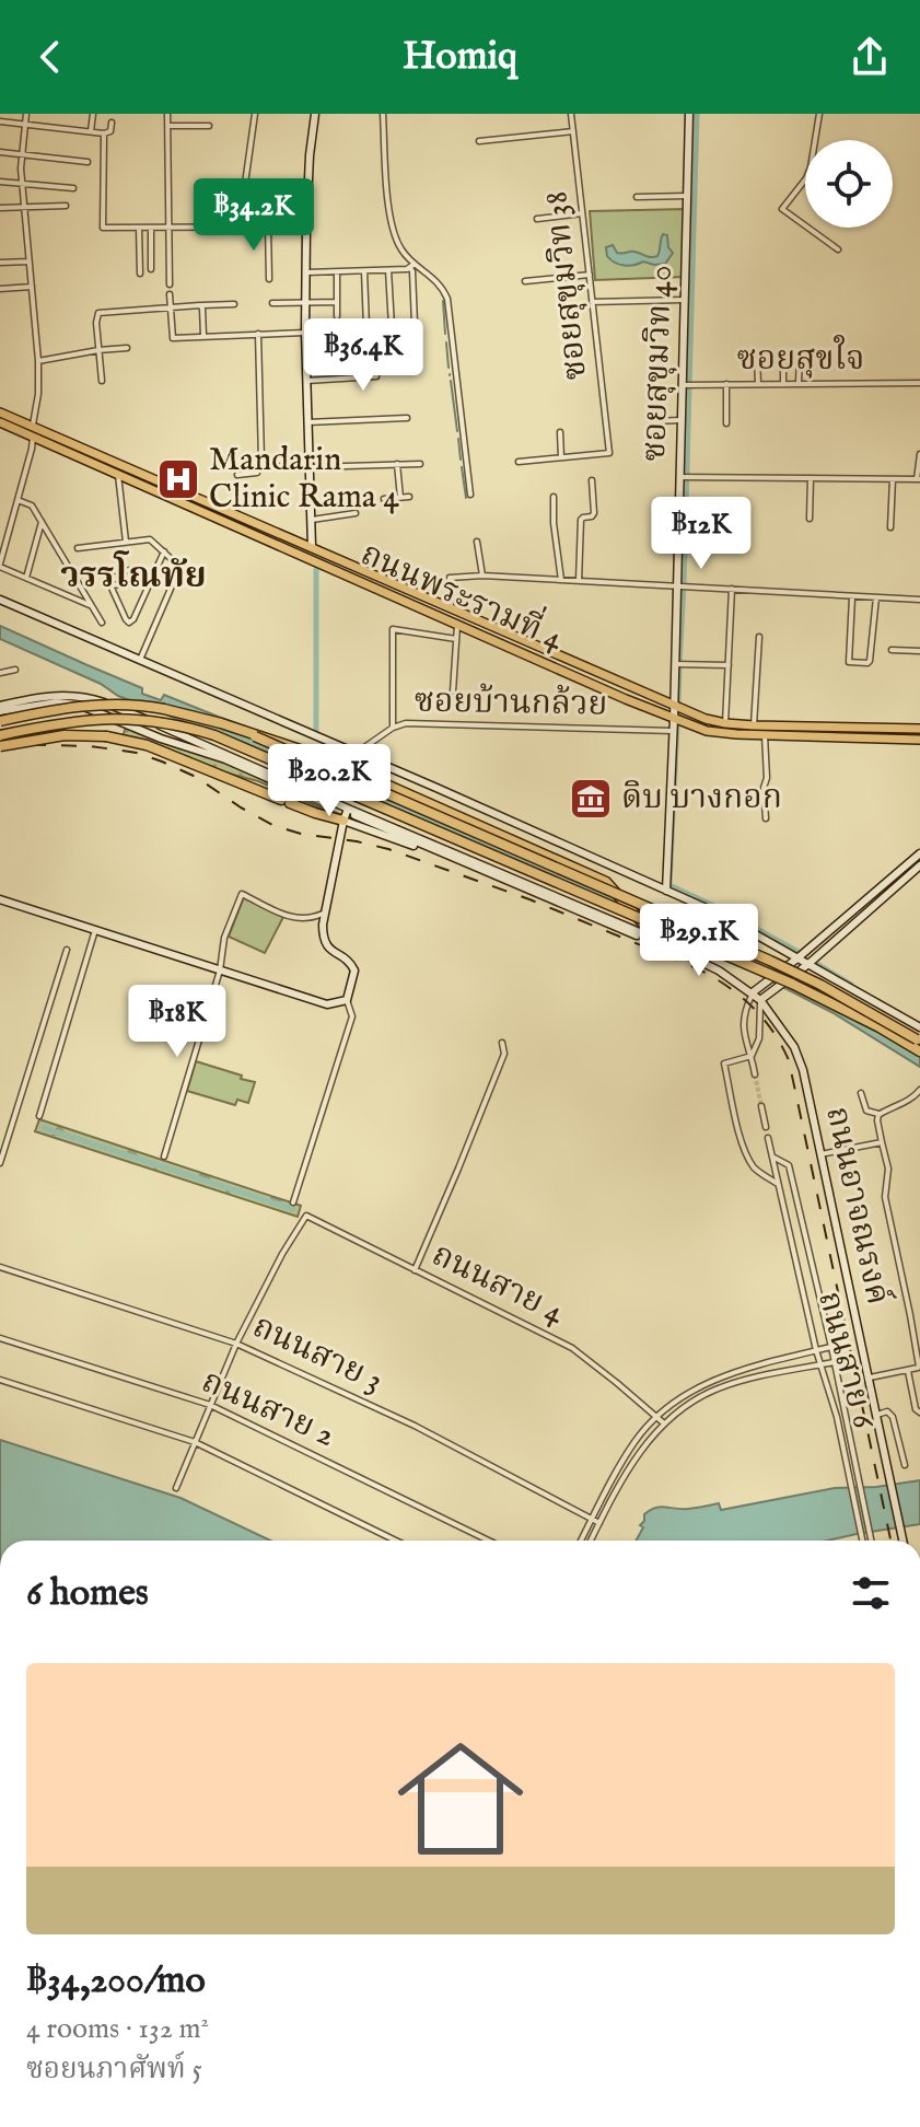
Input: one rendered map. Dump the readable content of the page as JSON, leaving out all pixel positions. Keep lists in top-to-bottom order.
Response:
{
  "streets": {
    "main road": ["ถนนพระรามที่ 4"],
    "street": [
      "ซอยสุขุมวิท 38",
      "ซอยสุขใจ",
      "ซอยสุขุมวิท 40",
      "ซอยบ้านกล้วย",
      "ถนนอาจณรงค์",
      "ถนนสาย 4",
      "ถนนสาย 3",
      "ถนนสาย 6",
      "ถนนสาย 2"
    ]
  },
  "crossings": [
    ["ซอยสุขใจ", "ซอยสุขุมวิท 40"],
    ["ซอยสุขุมวิท 40", "ถนนพระรามที่ 4"],
    ["ซอยสุขุมวิท 40", "ซอยบ้านกล้วย"],
    ["ถนนสาย 4", "ถนนสาย 3"]
  ],
  "districts": ["วรรโณทัย"],
  "places": {
    "hospital": ["Mandarin Clinic Rama 4"],
    "museum": ["ดิบ บางกอก"]
  },
  "page": {
    "header": "Homiq",
    "price": [
      "฿34.2K",
      "฿36.4K",
      "฿12K",
      "฿20.2K",
      "฿29.1K",
      "฿18K"
    ],
    "heading": "6 homes",
    "list": [
      {
        "name": "฿34,200/mo",
        "note": "4 rooms · 132 m² · ซอยนภาศัพท์ 5"
      }
    ]
  }
}
